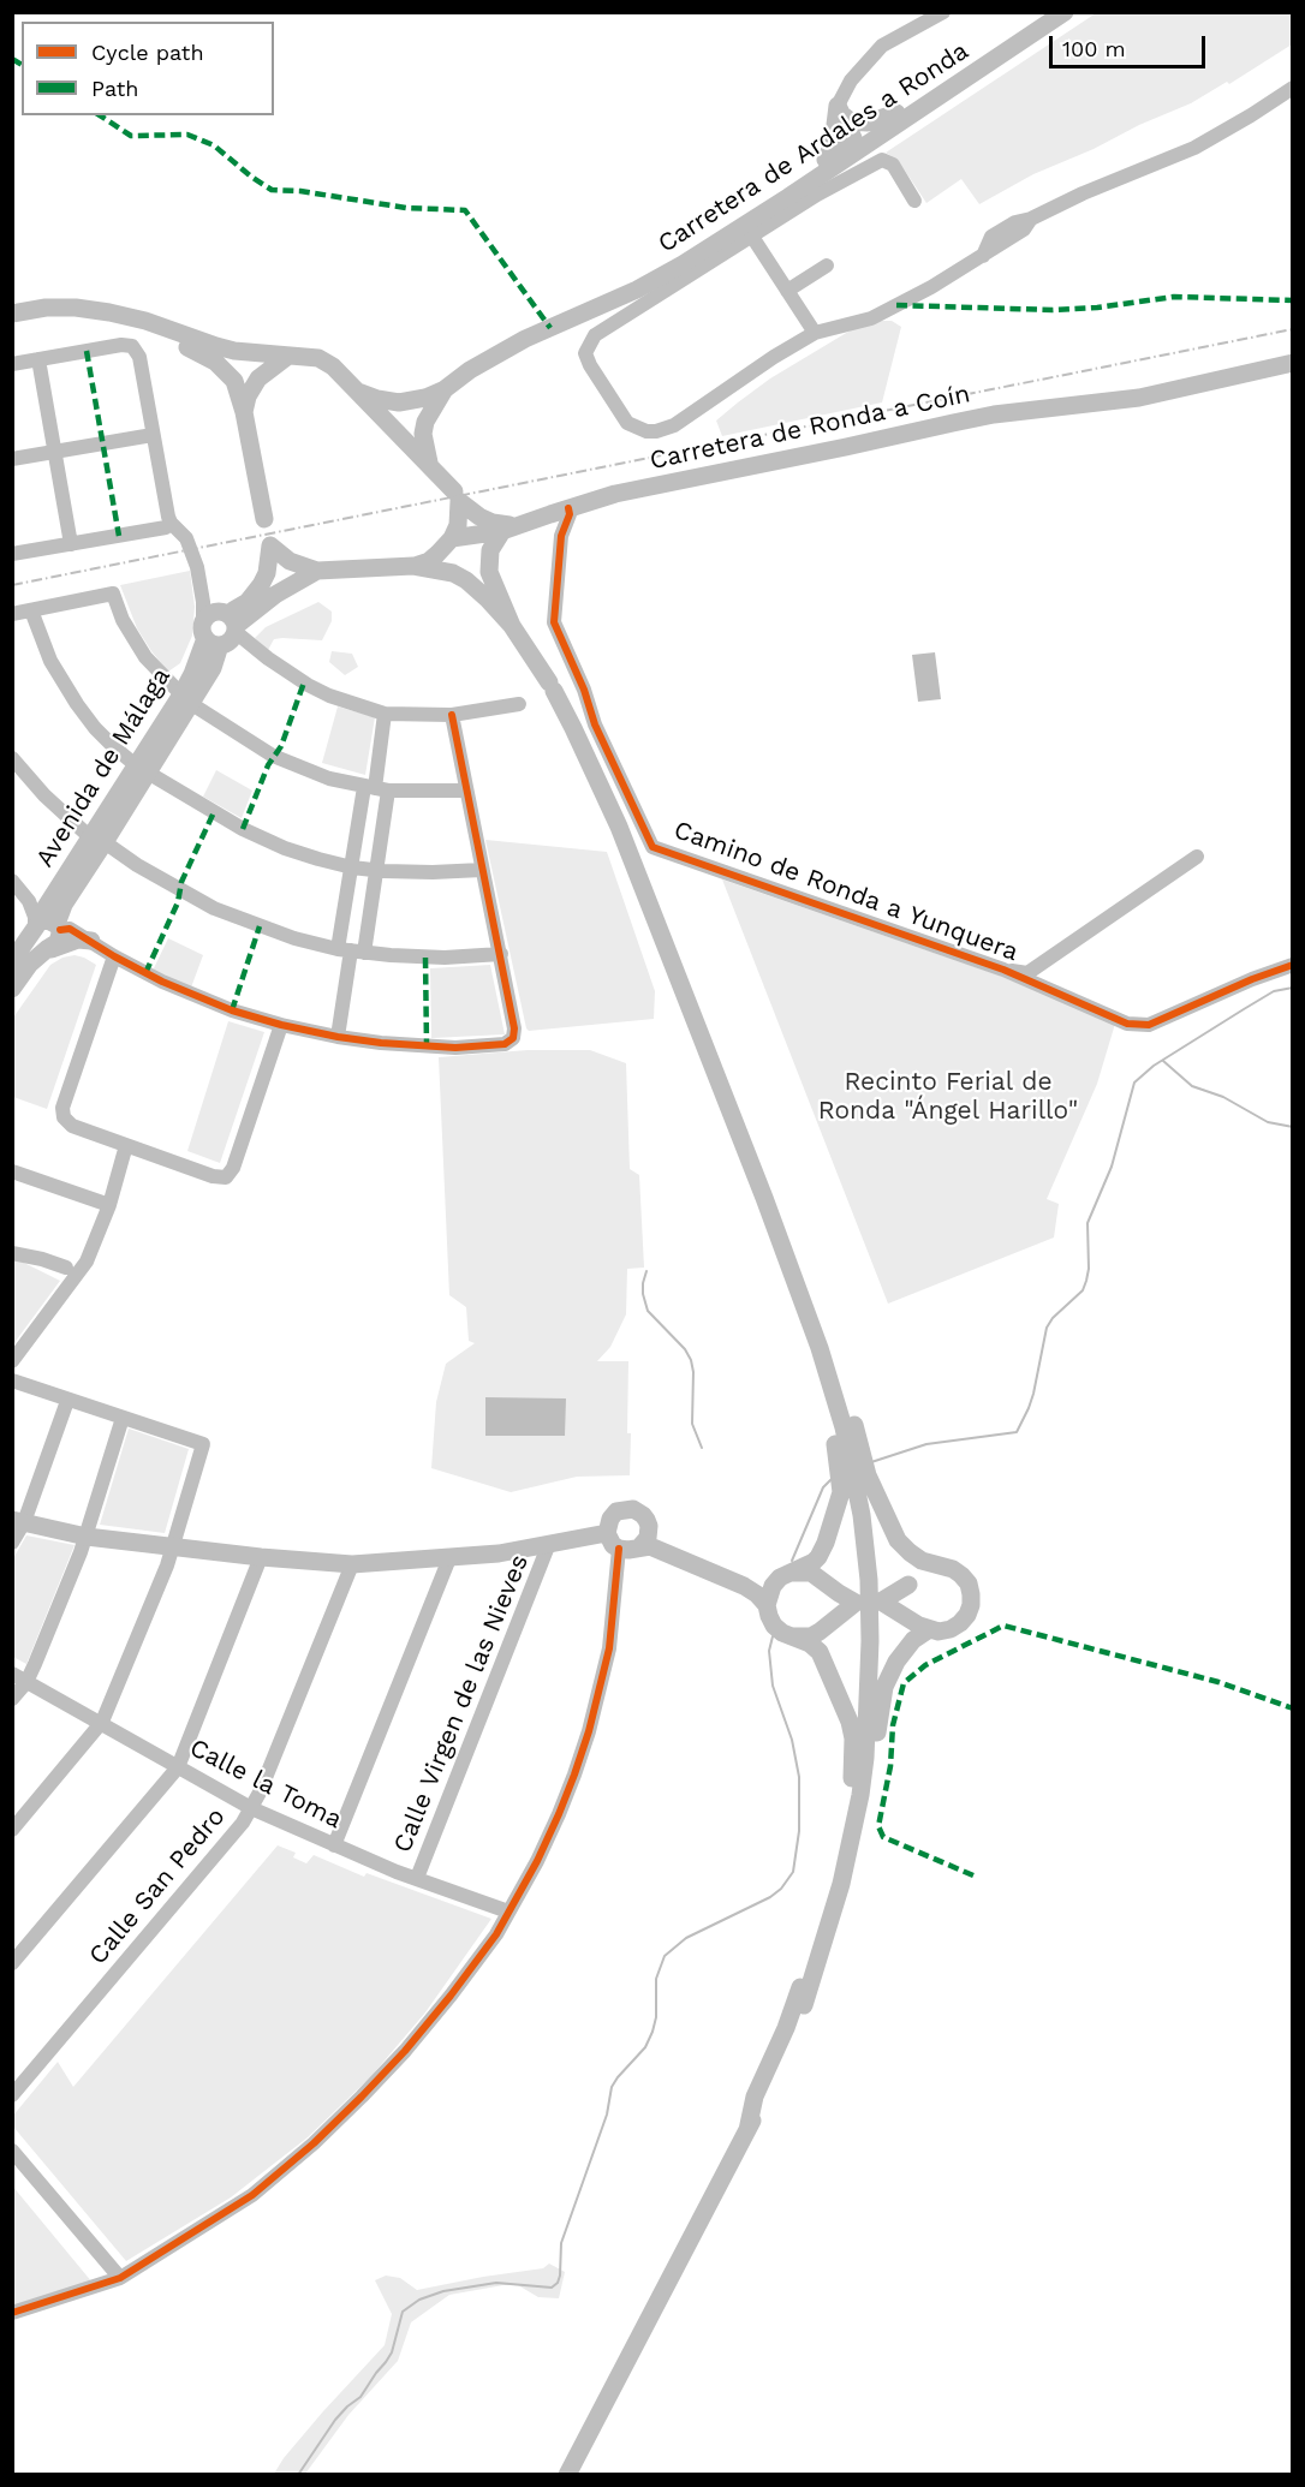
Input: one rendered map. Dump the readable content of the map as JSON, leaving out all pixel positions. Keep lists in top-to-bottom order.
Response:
{
  "streets": {
    "main road": ["Carretera de Ardales a Ronda", "Carretera de Ronda a Coín", "Avenida de Málaga"],
    "street": [
      "Camino de Ronda a Yunquera",
      "Calle Virgen de las Nieves",
      "Calle la Toma",
      "Calle San Pedro"
    ]
  },
  "crossings": [
    ["Carretera de Ronda a Coín", "Camino de Ronda a Yunquera"],
    ["Calle Virgen de las Nieves", "Calle la Toma"],
    ["Calle la Toma", "Calle San Pedro"]
  ],
  "parks": ["Recinto Ferial de Ronda \"Ángel Harillo\""],
  "legend": ["Cycle path", "Path"],
  "scale_bar": "100 m"
}
